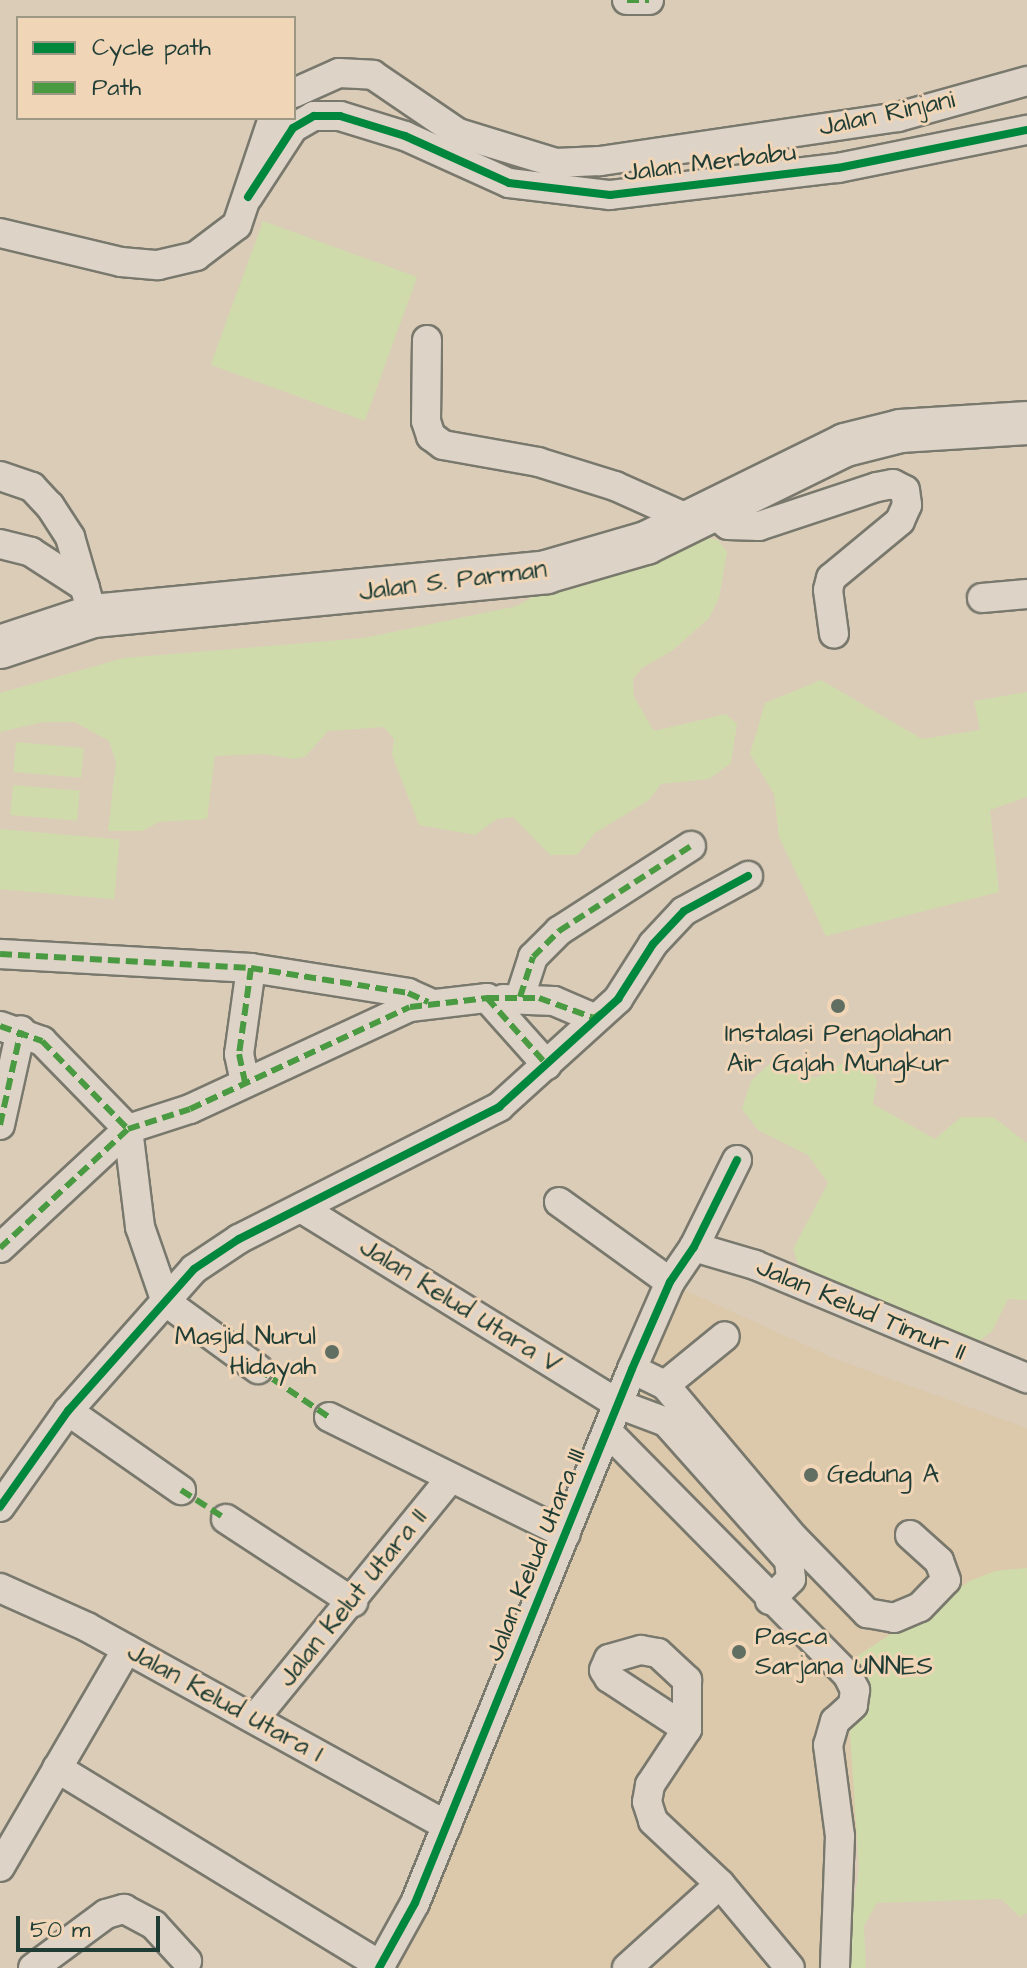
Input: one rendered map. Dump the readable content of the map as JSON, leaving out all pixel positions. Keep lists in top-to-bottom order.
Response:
{
  "streets": {
    "highway": ["Jalan S. Parman"],
    "street": [
      "Jalan Rinjani",
      "Jalan Merbabu",
      "Jalan Kelud Utara V",
      "Jalan Kelud Timur II",
      "Jalan Kelud Utara III",
      "Jalan Kelut Utara II",
      "Jalan Kelud Utara I"
    ]
  },
  "crossings": [
    ["Jalan Kelud Utara V", "Jalan Kelud Utara III"],
    ["Jalan Kelud Timur II", "Jalan Kelud Utara III"],
    ["Jalan Kelud Utara III", "Jalan Kelud Utara I"],
    ["Jalan Kelut Utara II", "Jalan Kelud Utara I"]
  ],
  "places": [
    "Instalasi Pengolahan Air Gajah Mungkur",
    "Masjid Nurul Hidayah",
    "Gedung A",
    "Pasca Sarjana UNNES"
  ],
  "legend": ["Cycle path", "Path"],
  "scale_bar": "50 m"
}
